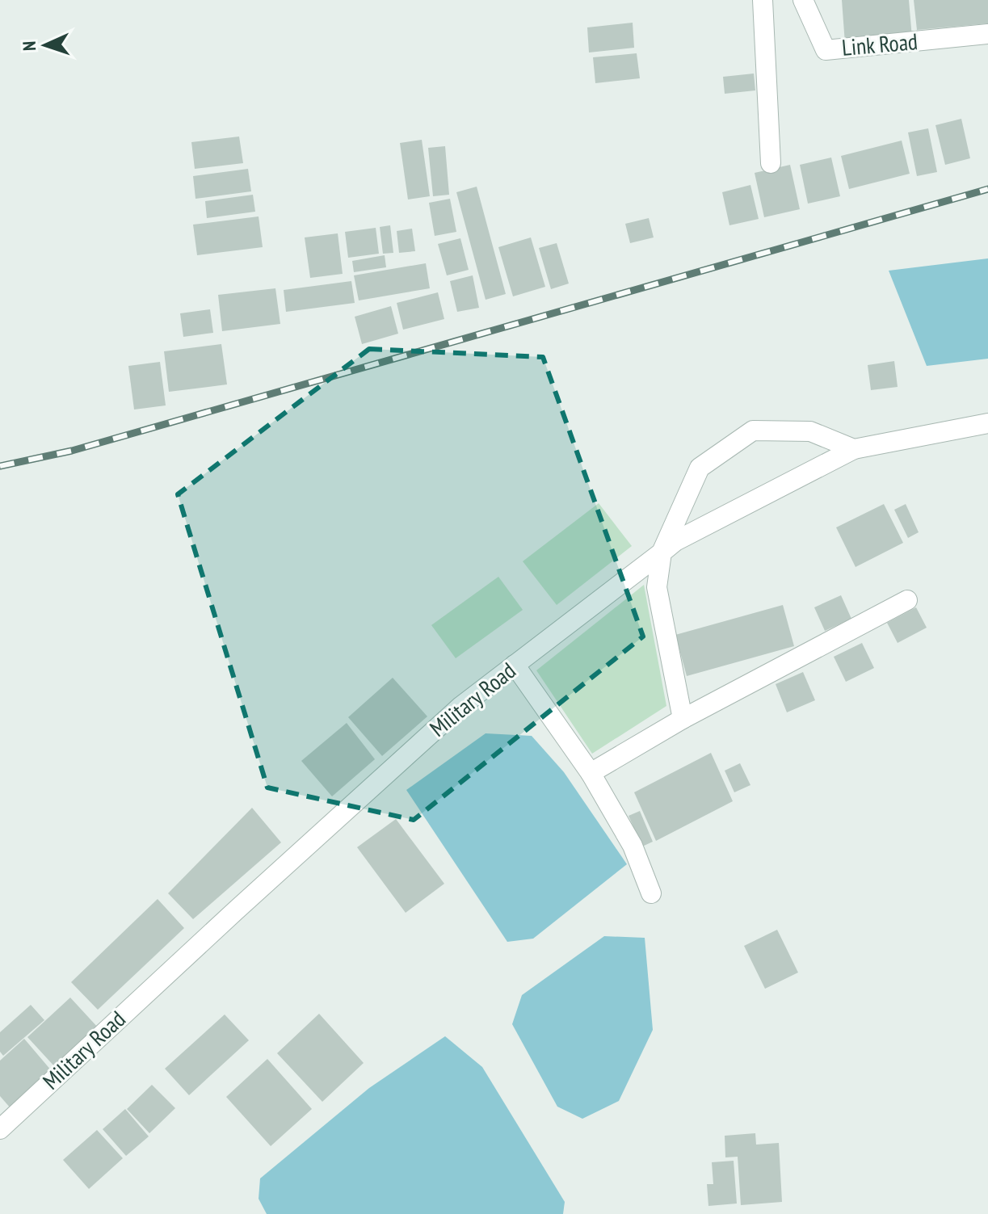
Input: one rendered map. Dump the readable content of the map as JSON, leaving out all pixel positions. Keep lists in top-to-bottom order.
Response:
{
  "streets": {
    "street": ["Link Road", "Military Road"]
  },
  "north": "left"
}
